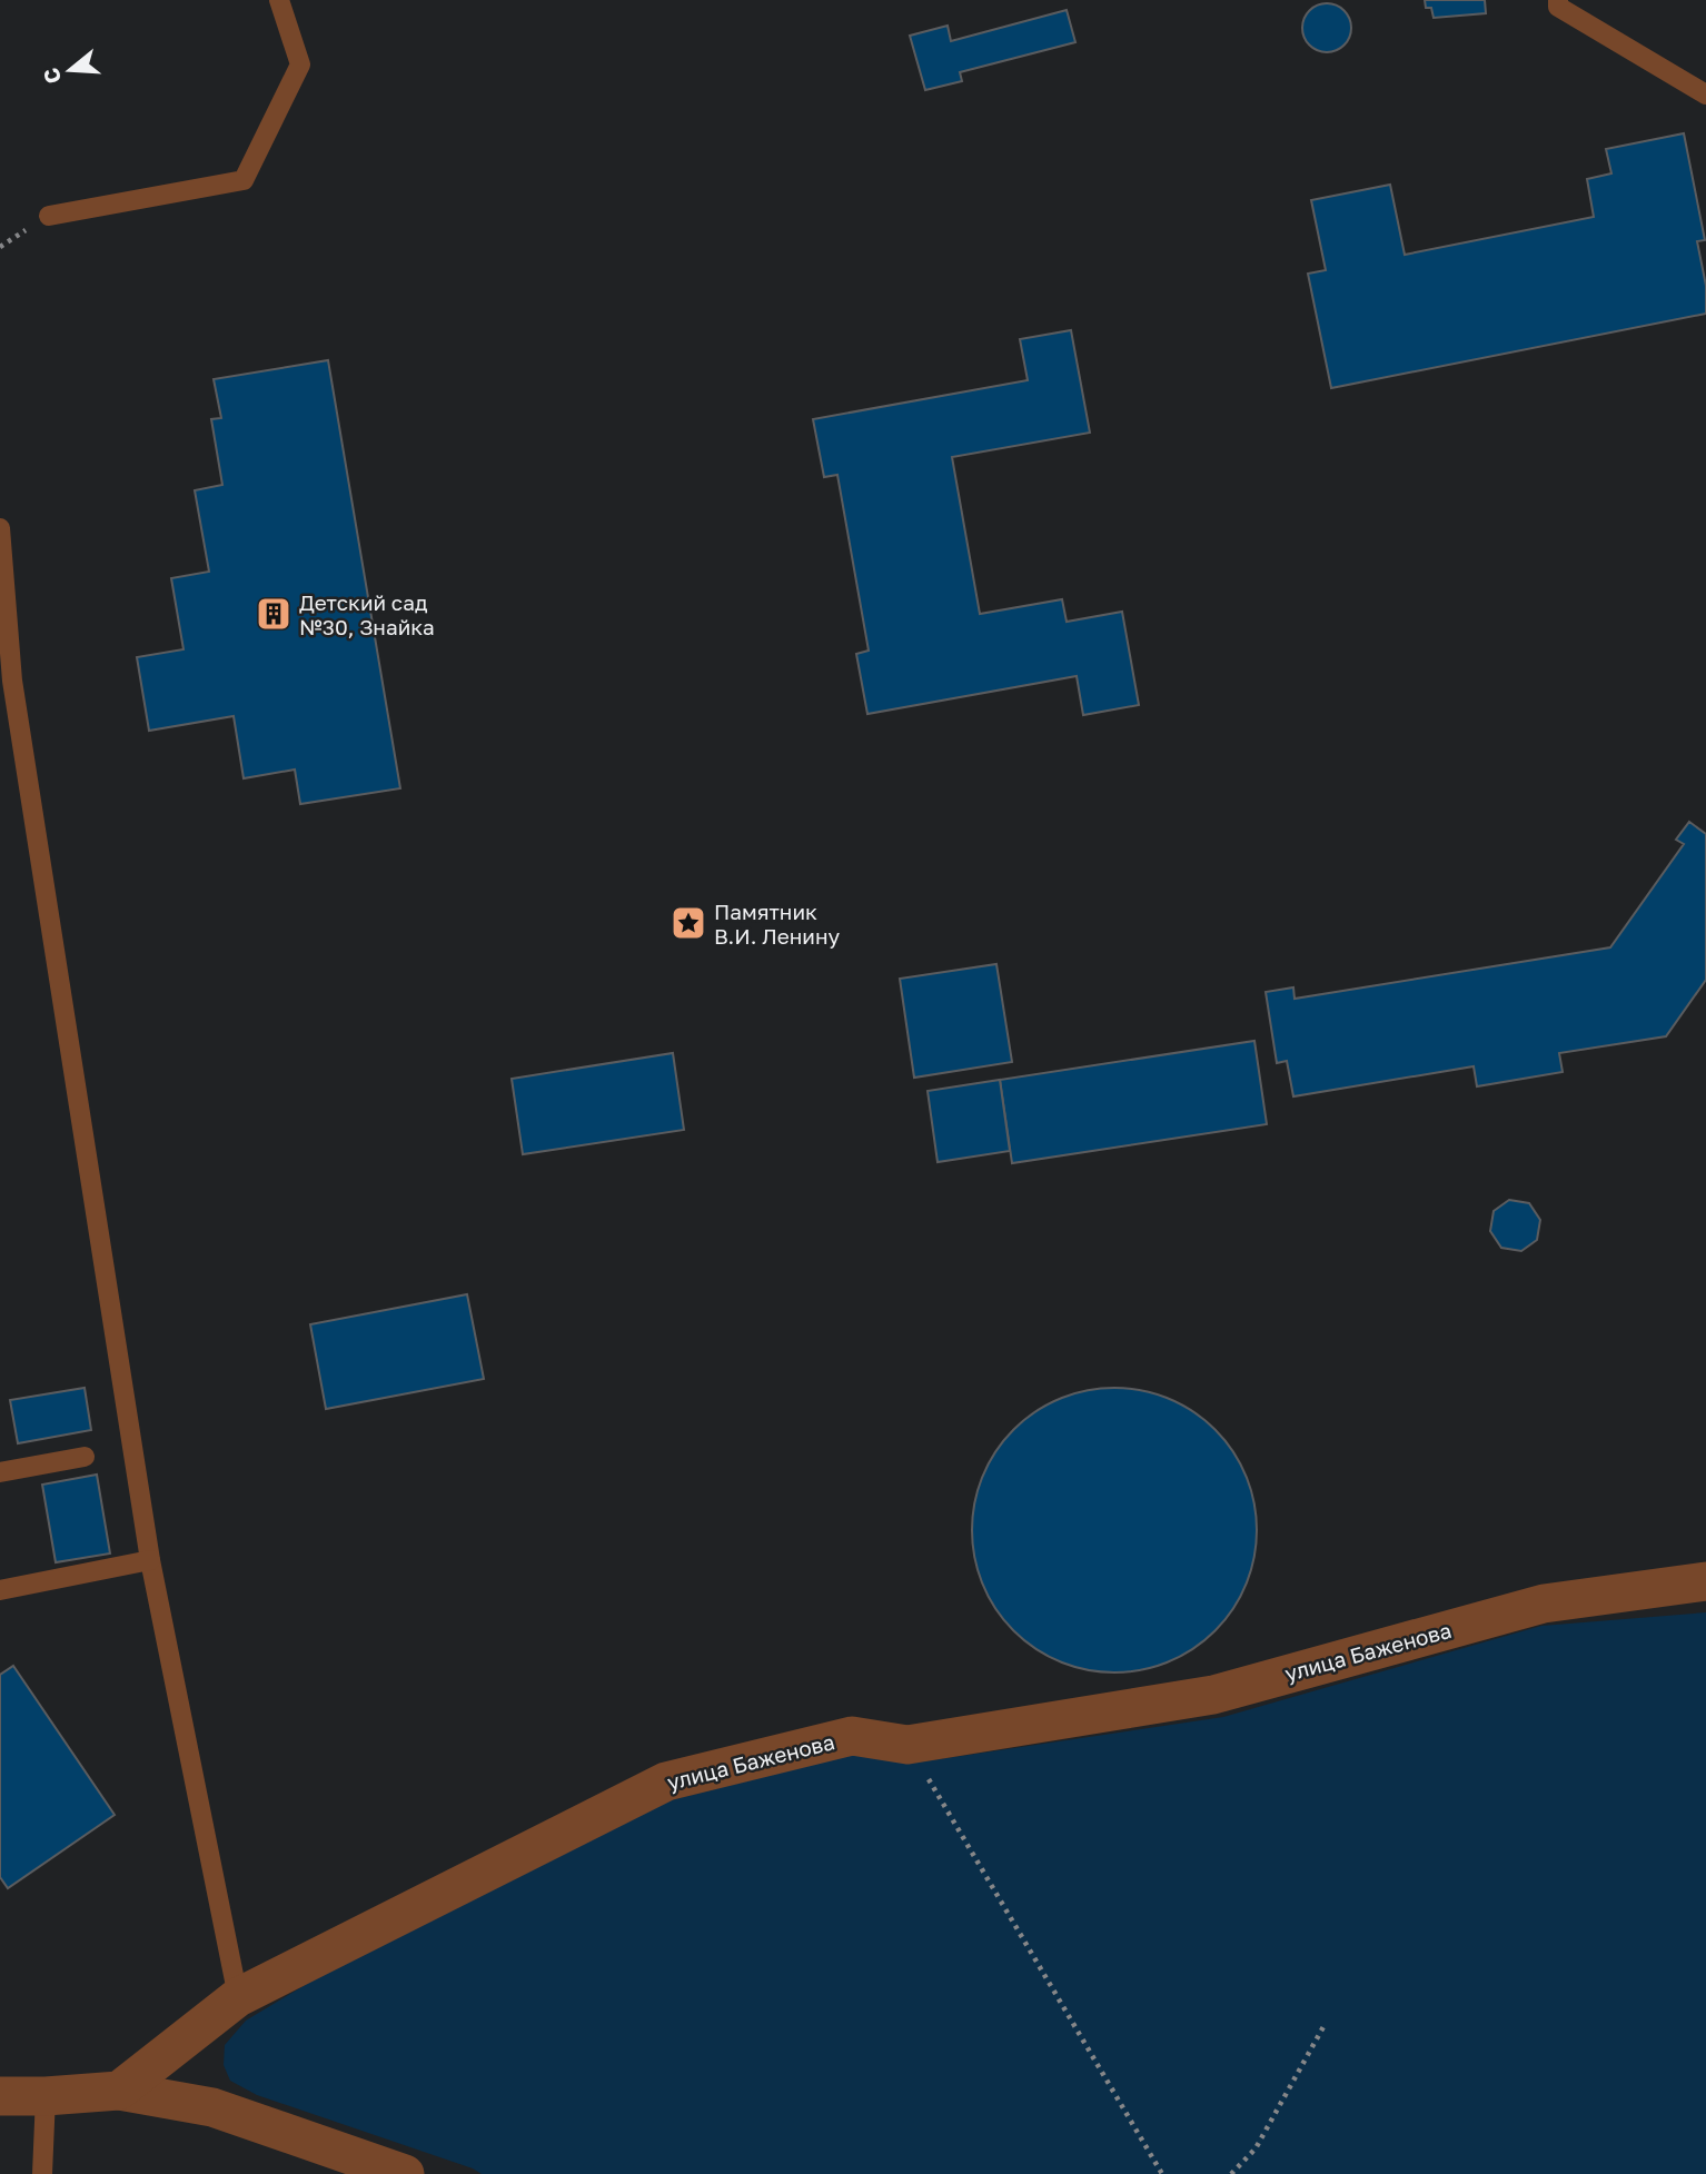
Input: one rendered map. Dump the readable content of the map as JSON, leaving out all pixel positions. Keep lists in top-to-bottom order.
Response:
{
  "streets": {
    "street": ["улица Баженова"]
  },
  "places": {
    "building": ["Детский сад №30, Знайка"],
    "place": ["Памятник В.И. Ленину"]
  },
  "north": "left"
}
